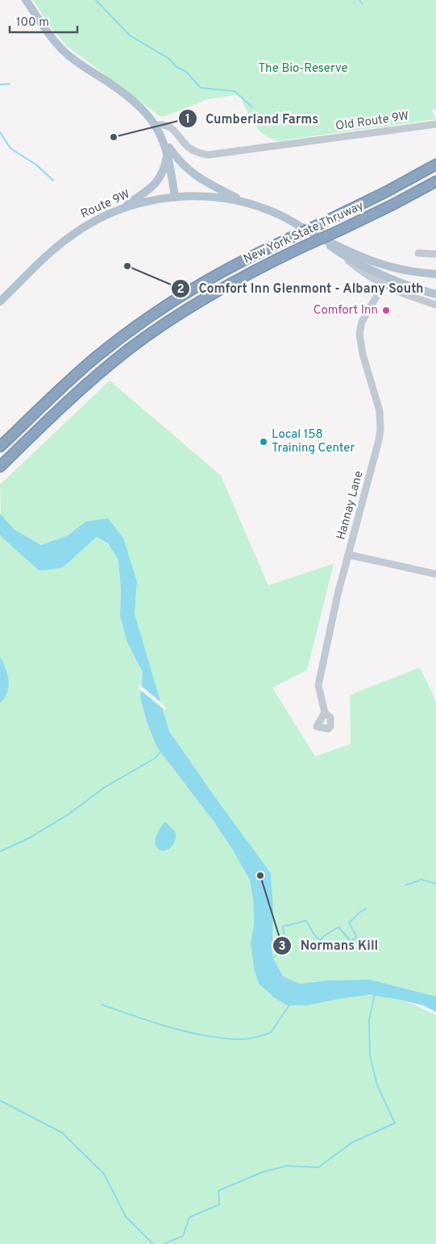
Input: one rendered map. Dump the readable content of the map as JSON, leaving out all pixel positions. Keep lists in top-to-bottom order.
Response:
{
  "streets": {
    "highway": ["New York State Thruway"],
    "main road": ["Route 9W"],
    "street": ["Old Route 9W", "Hannay Lane"]
  },
  "parks": ["The Bio-Reserve"],
  "places": [
    "Cumberland Farms",
    "Comfort Inn Glenmont - Albany South",
    "Comfort Inn",
    "Local 158 Training Center",
    "Normans Kill"
  ],
  "scale_bar": "100 m"
}
